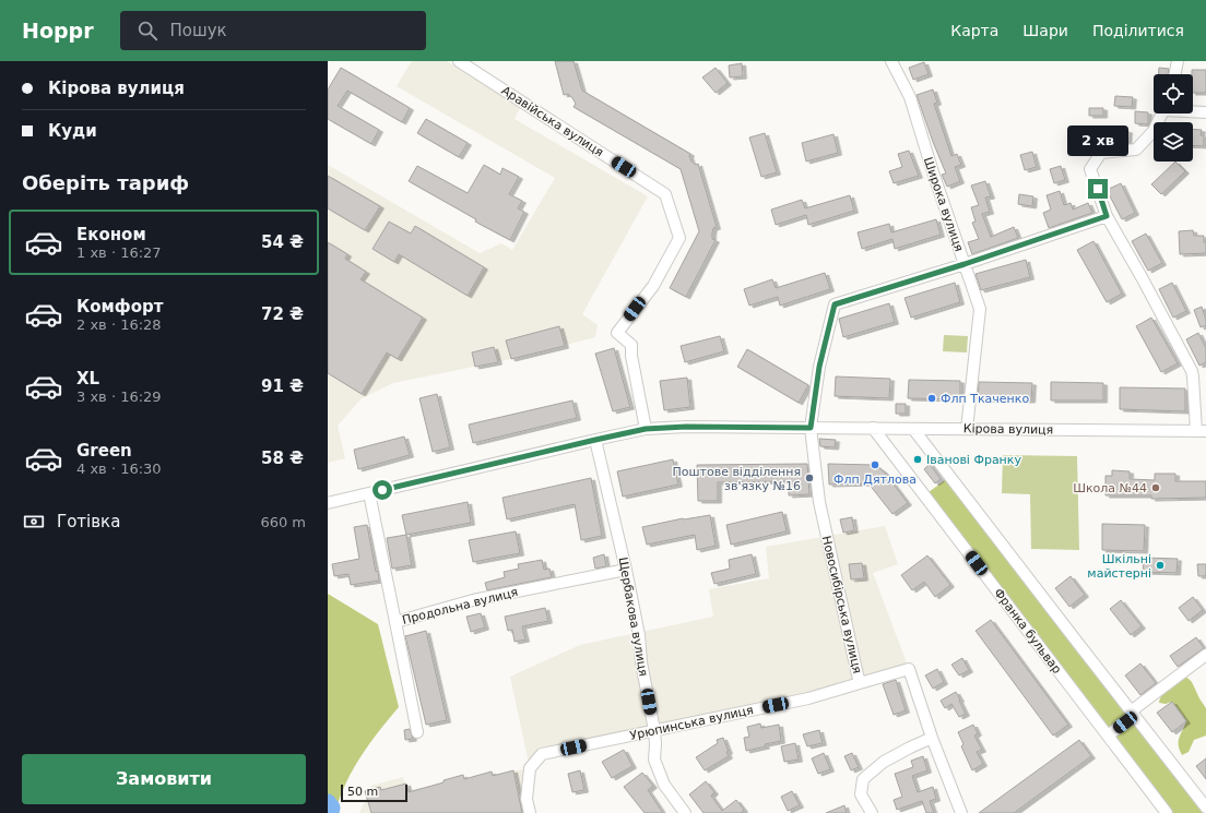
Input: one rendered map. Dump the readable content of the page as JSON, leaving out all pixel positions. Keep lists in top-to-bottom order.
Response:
{
  "streets": {
    "street": [
      "Аравійська вулиця",
      "Широка вулиця",
      "Кірова вулиця",
      "Новосибірська вулиця",
      "Продольна вулиця",
      "Щербакова вулиця",
      "Франка бульвар",
      "Урюпинська вулиця"
    ]
  },
  "crossings": [
    ["Аравійська вулиця", "Кірова вулиця"],
    ["Широка вулиця", "Кірова вулиця"],
    ["Кірова вулиця", "Новосибірська вулиця"],
    ["Кірова вулиця", "Продольна вулиця"],
    ["Кірова вулиця", "Щербакова вулиця"],
    ["Кірова вулиця", "Франка бульвар"],
    ["Новосибірська вулиця", "Урюпинська вулиця"],
    ["Продольна вулиця", "Щербакова вулиця"],
    ["Щербакова вулиця", "Урюпинська вулиця"]
  ],
  "places": [
    "Флп Ткаченко",
    "Іванові Франку",
    "Флп Дятлова",
    "Поштове відділення зв'язку №16",
    "Школа №44",
    "Шкільні майстерні"
  ],
  "scale_bar": "50 m",
  "page": {
    "header": "Hoppr",
    "search": "Пошук",
    "nav": ["Карта", "Шари", "Поділитися"],
    "banner": ["Кірова вулиця", "Куди"],
    "bubble": "2 хв",
    "heading": "Оберіть тариф",
    "list": [
      {
        "name": "Економ",
        "note": "1 хв · 16:27",
        "value": "54 ₴"
      },
      {
        "name": "Комфорт",
        "note": "2 хв · 16:28",
        "value": "72 ₴"
      },
      {
        "name": "XL",
        "note": "3 хв · 16:29",
        "value": "91 ₴"
      },
      {
        "name": "Green",
        "note": "4 хв · 16:30",
        "value": "58 ₴"
      }
    ],
    "pay": ["Готівка", "660 m"],
    "buttons": "Замовити",
    "scale": "50 m"
  }
}
